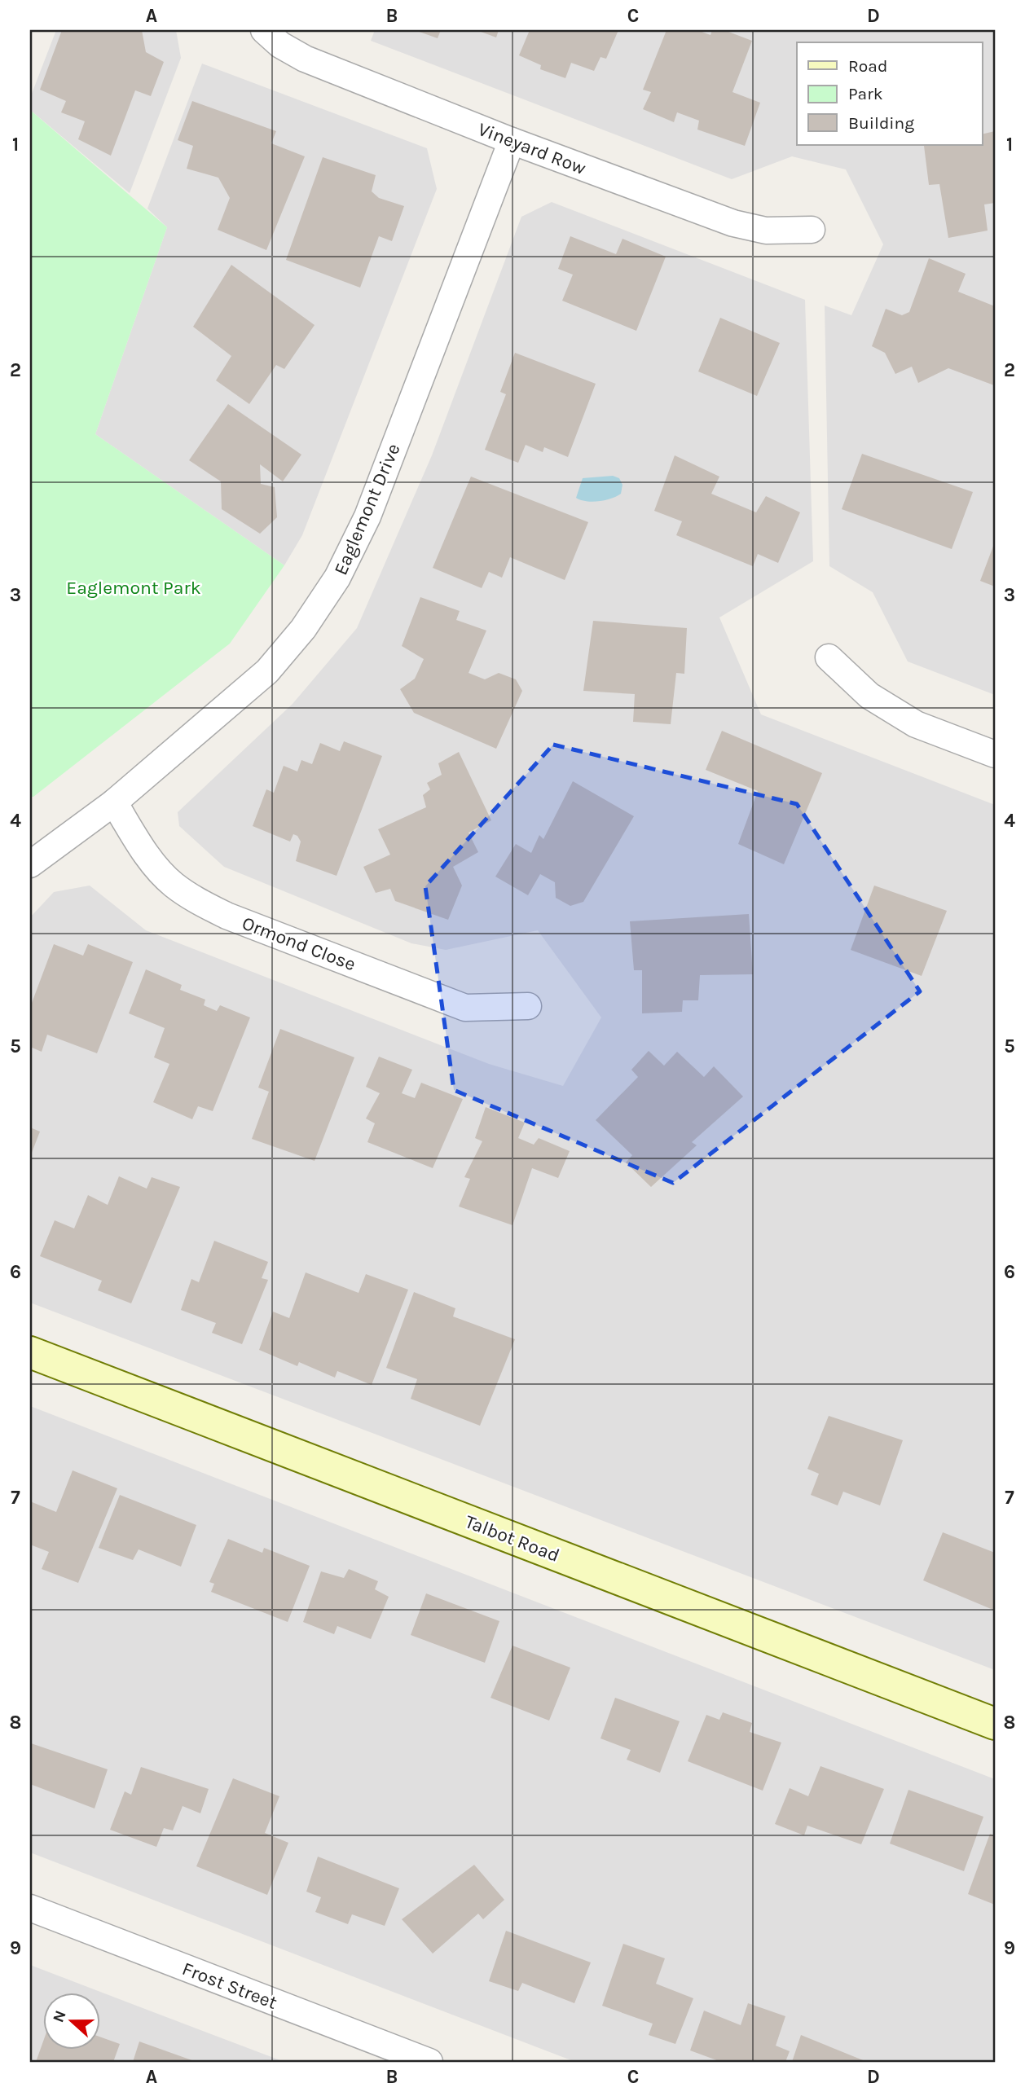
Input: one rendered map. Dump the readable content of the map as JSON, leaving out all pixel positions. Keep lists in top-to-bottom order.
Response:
{
  "streets": {
    "main road": ["Talbot Road"],
    "street": [
      "Vineyard Row",
      "Eaglemont Drive",
      "Ormond Close",
      "Frost Street"
    ]
  },
  "crossings": [
    ["Vineyard Row", "Eaglemont Drive"],
    ["Eaglemont Drive", "Ormond Close"]
  ],
  "parks": ["Eaglemont Park"],
  "legend": ["Road", "Park", "Building"],
  "north": "left",
  "grid": {
    "columns": [
      "A",
      "B",
      "C",
      "D"
    ],
    "rows": [
      "1",
      "2",
      "3",
      "4",
      "5",
      "6",
      "7",
      "8",
      "9"
    ]
  }
}
